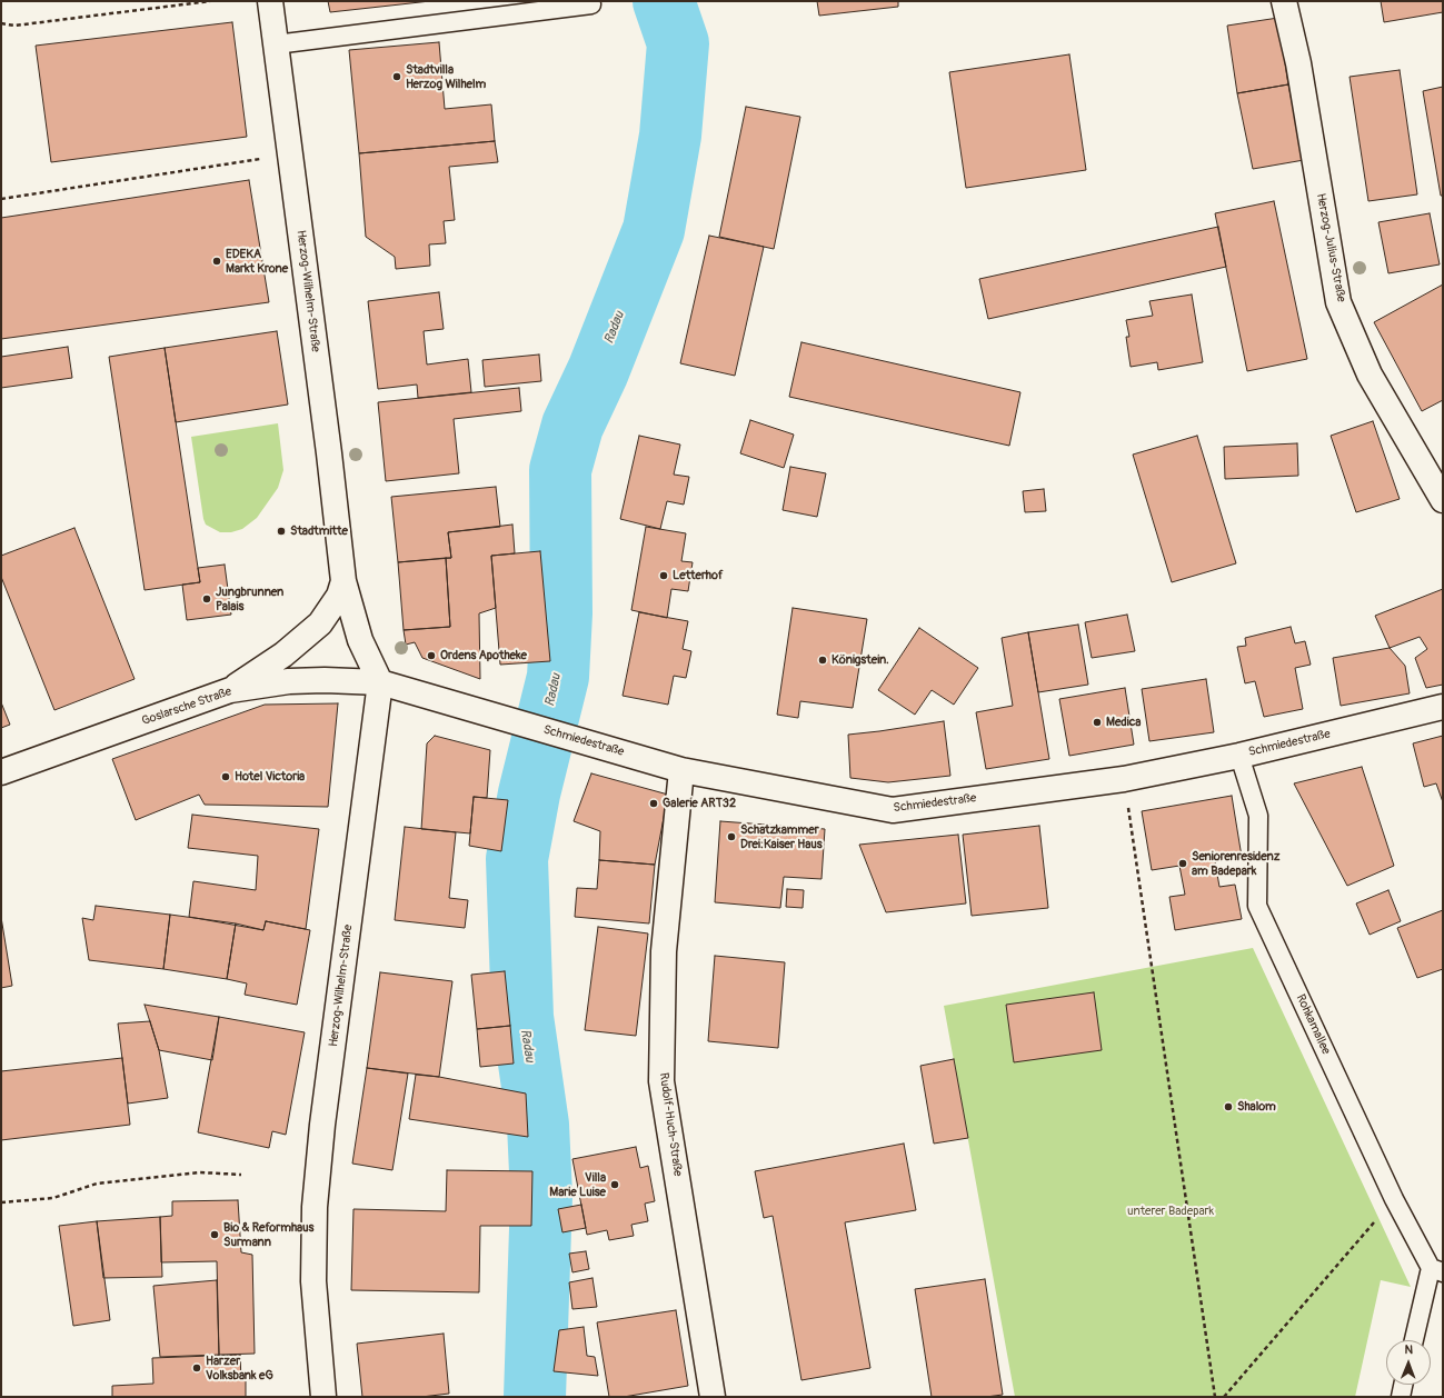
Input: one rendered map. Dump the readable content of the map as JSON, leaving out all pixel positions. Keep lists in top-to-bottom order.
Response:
{
  "streets": {
    "street": [
      "Herzog-Julius-Straße",
      "Herzog-Wilhelm-Straße",
      "Goslarsche Straße",
      "Schmiedestraße",
      "Rudolf-Huch-Straße"
    ],
    "lane": ["Rohkamallee"]
  },
  "crossings": [
    ["Herzog-Wilhelm-Straße", "Goslarsche Straße"],
    ["Herzog-Wilhelm-Straße", "Schmiedestraße"],
    ["Goslarsche Straße", "Schmiedestraße"],
    ["Schmiedestraße", "Rohkamallee"],
    ["Schmiedestraße", "Rudolf-Huch-Straße"]
  ],
  "water": ["Radau"],
  "parks": ["unterer Badepark"],
  "places": [
    "Stadtvilla Herzog Wilhelm",
    "EDEKA Markt Krone",
    "Stadtmitte",
    "Letterhof",
    "Jungbrunnen Palais",
    "Ordens Apotheke",
    "Königstein.",
    "Medica",
    "Hotel Victoria",
    "Galerie ART32",
    "Schatzkammer Drei:Kaiser Haus",
    "Seniorenresidenz am Badepark",
    "Shalom",
    "Villa Marie Luise",
    "Bio & Reformhaus Surmann",
    "Harzer Volksbank eG"
  ],
  "north": "top"
}
